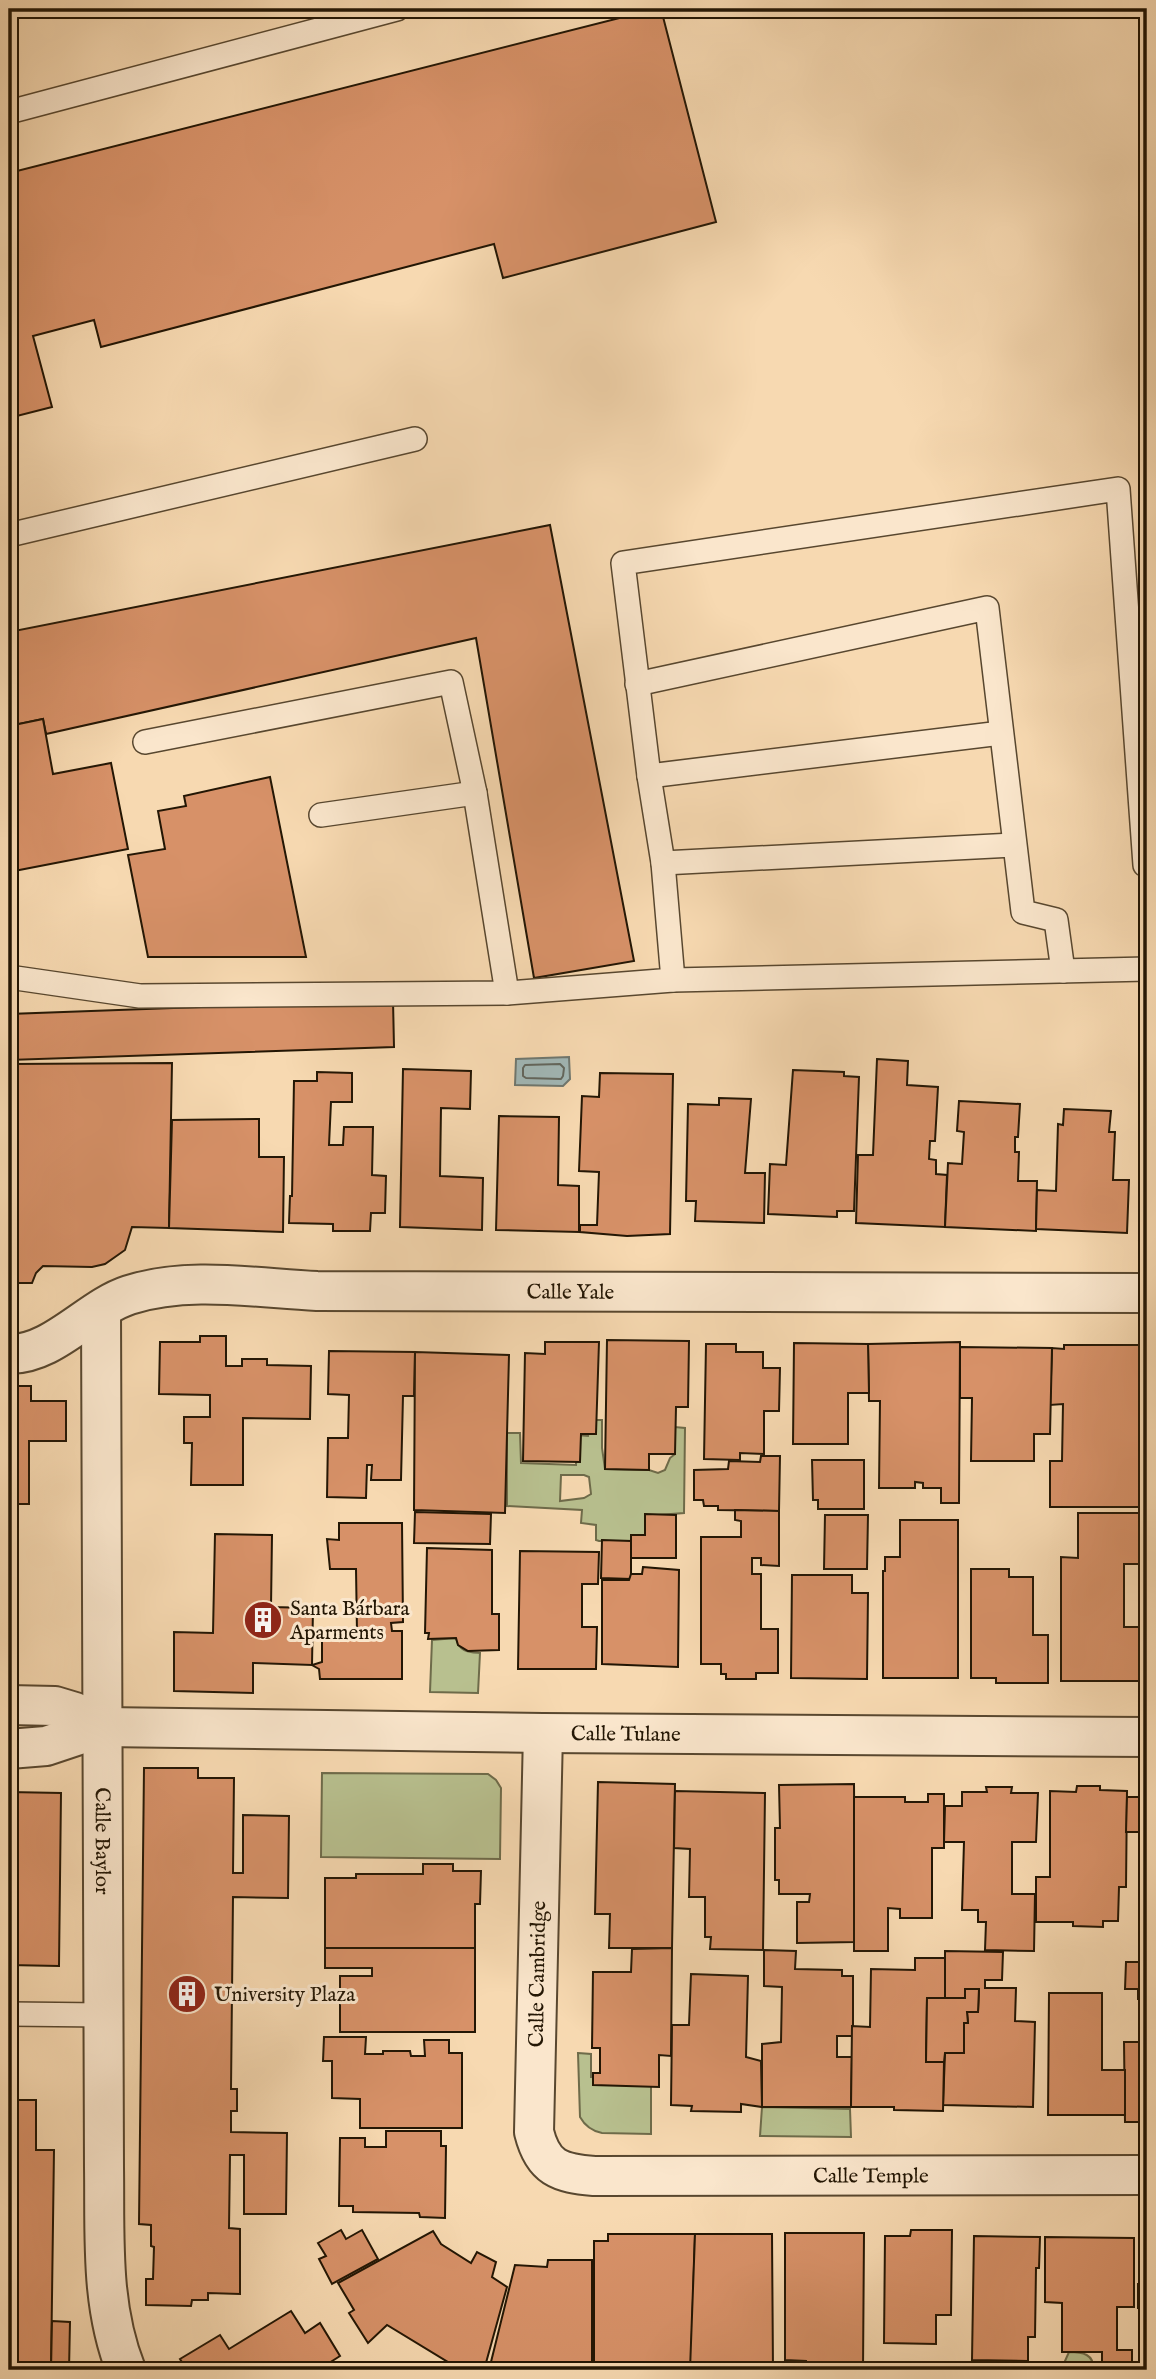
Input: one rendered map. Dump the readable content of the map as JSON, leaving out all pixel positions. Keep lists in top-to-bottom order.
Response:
{
  "streets": {
    "street": [
      "Calle Yale",
      "Calle Tulane",
      "Calle Baylor",
      "Calle Cambridge",
      "Calle Temple"
    ]
  },
  "crossings": [
    ["Calle Yale", "Calle Baylor"],
    ["Calle Tulane", "Calle Baylor"],
    ["Calle Tulane", "Calle Cambridge"],
    ["Calle Cambridge", "Calle Temple"]
  ],
  "places": {
    "building": ["Santa Bárbara Aparments", "University Plaza"]
  }
}
